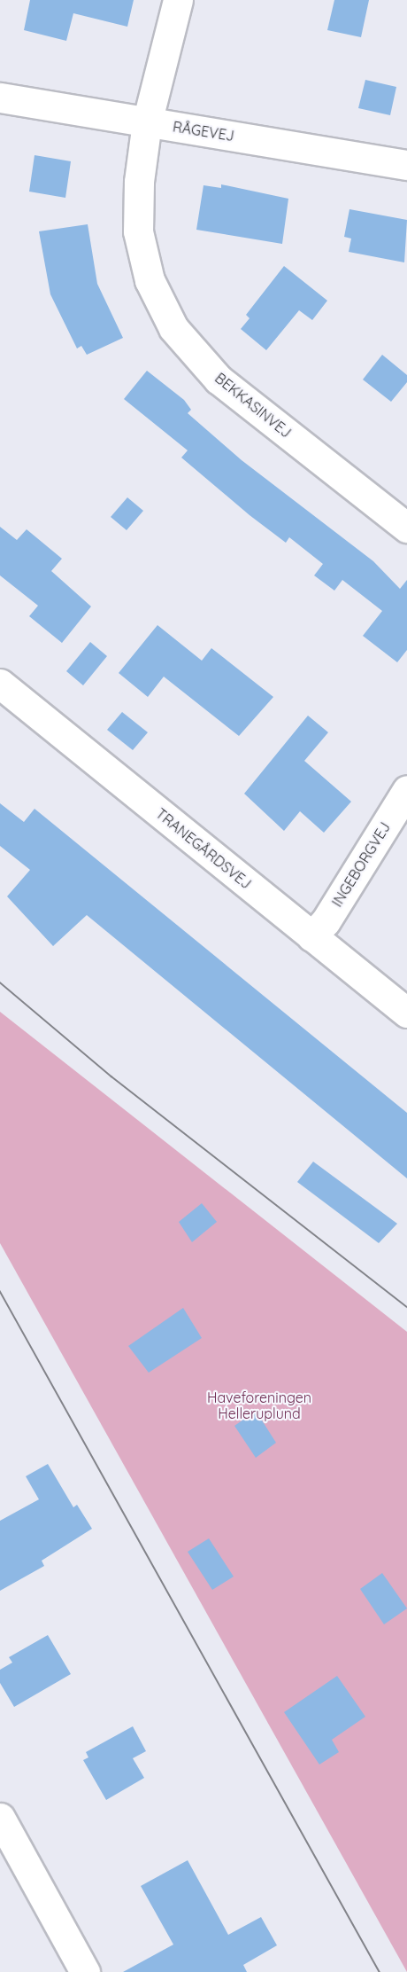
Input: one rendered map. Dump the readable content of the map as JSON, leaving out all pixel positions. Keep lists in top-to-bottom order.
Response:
{
  "streets": {
    "street": [
      "RÅGEVEJ",
      "BEKKASINVEJ",
      "TRANEGÅRDSVEJ",
      "INGEBORGVEJ"
    ]
  },
  "crossings": [
    ["RÅGEVEJ", "BEKKASINVEJ"],
    ["TRANEGÅRDSVEJ", "INGEBORGVEJ"]
  ],
  "parks": ["Haveforeningen Helleruplund"]
}
